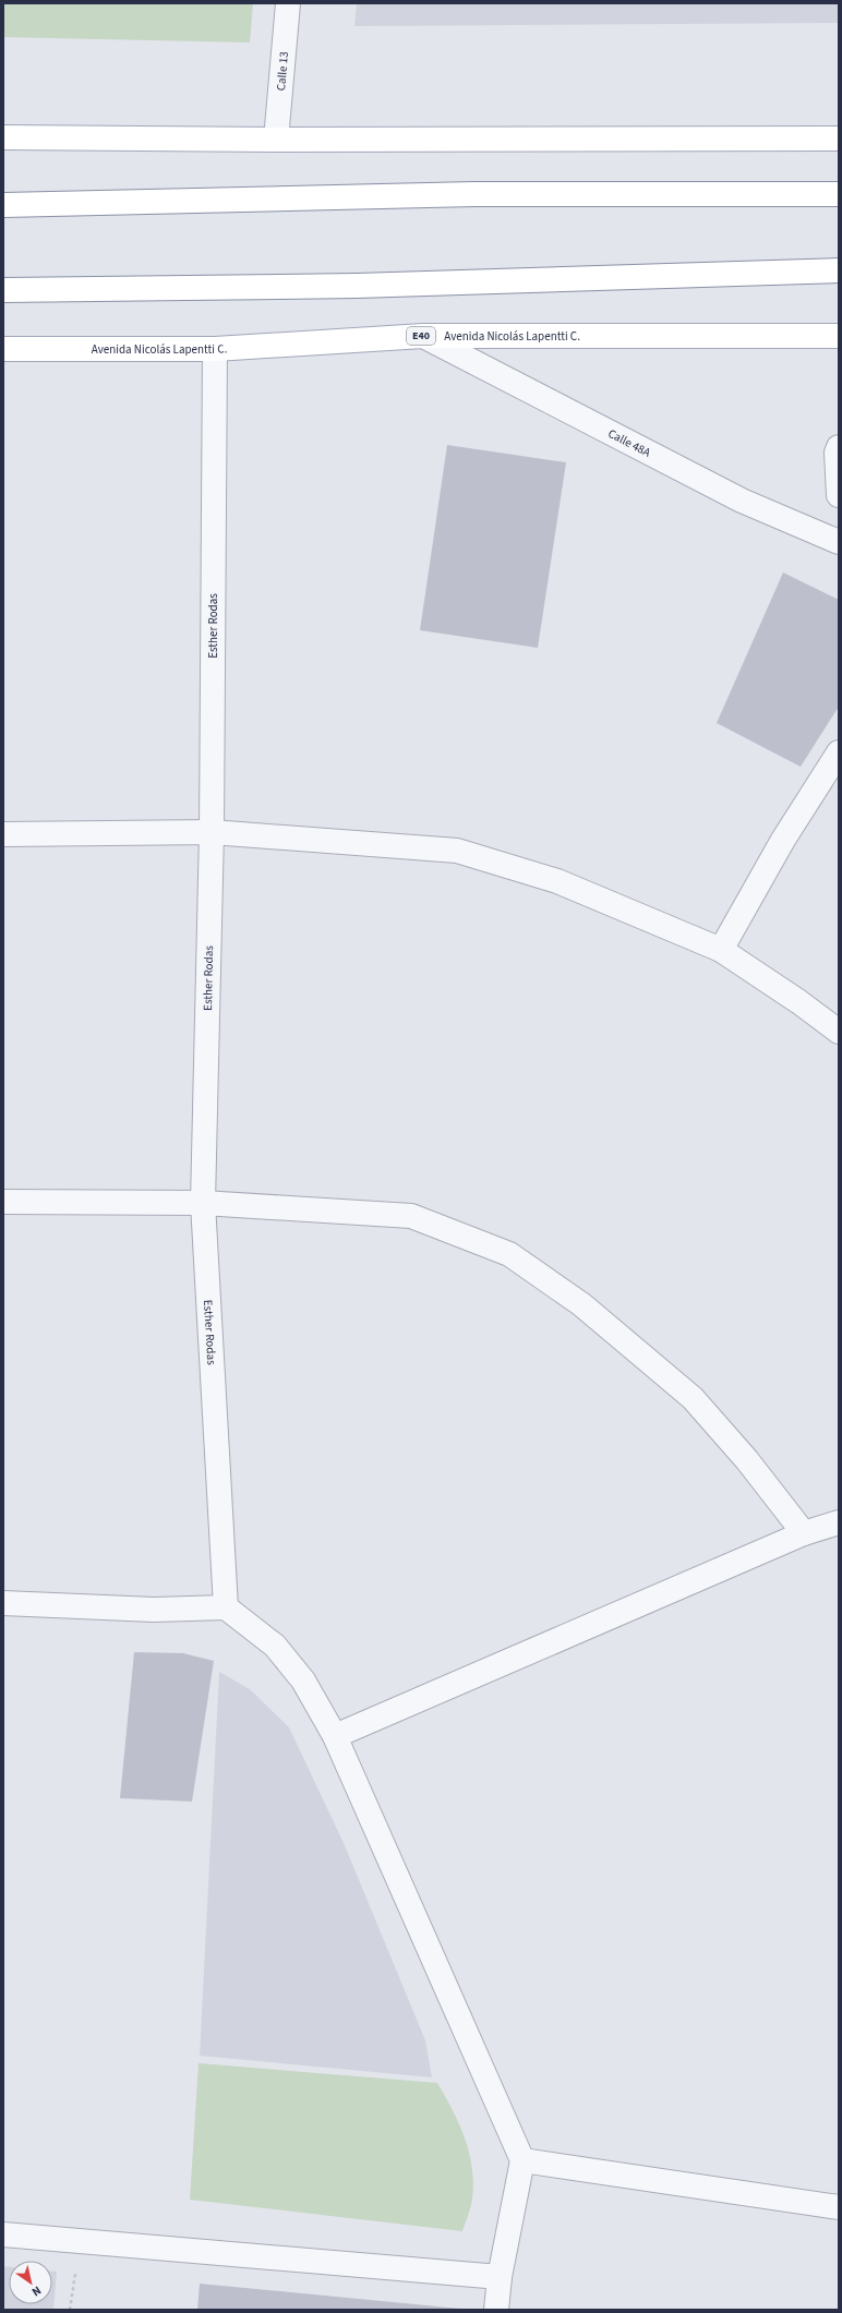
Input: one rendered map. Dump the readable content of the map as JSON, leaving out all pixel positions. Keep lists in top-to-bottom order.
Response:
{
  "streets": {
    "main road": ["E40", "Avenida Nicolás Lapentti C."],
    "street": ["Calle 13", "Calle 48A", "Esther Rodas"]
  },
  "crossings": [
    ["Avenida Nicolás Lapentti C.", "Calle 48A"],
    ["Avenida Nicolás Lapentti C.", "Esther Rodas"]
  ],
  "north": "bottom right"
}
